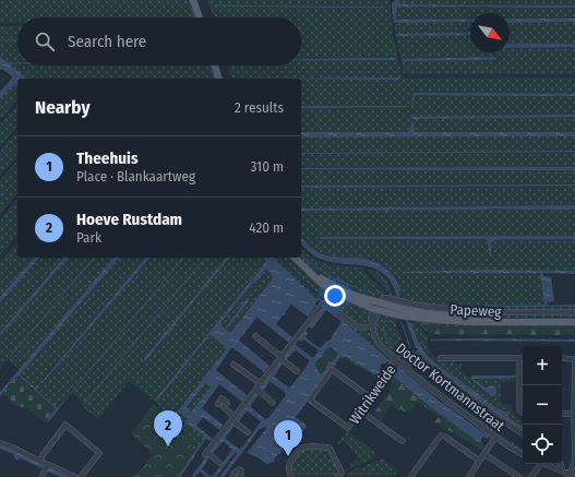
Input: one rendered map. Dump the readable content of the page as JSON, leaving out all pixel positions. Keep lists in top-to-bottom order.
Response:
{
  "streets": {
    "street": ["Papeweg", "Doctor Kortmannstraat", "Witrikweide"]
  },
  "crossings": [
    ["Doctor Kortmannstraat", "Witrikweide"]
  ],
  "north": "bottom right",
  "page": {
    "search": "Search here",
    "heading": ["Nearby", "2 results"],
    "list": [
      {
        "mark": "1",
        "name": "Theehuis",
        "note": "Place · Blankaartweg",
        "value": "310 m"
      },
      {
        "mark": "2",
        "name": "Hoeve Rustdam",
        "note": "Park",
        "value": "420 m"
      }
    ],
    "map_buttons": ["+", "−"],
    "pins": ["2", "1"]
  }
}
